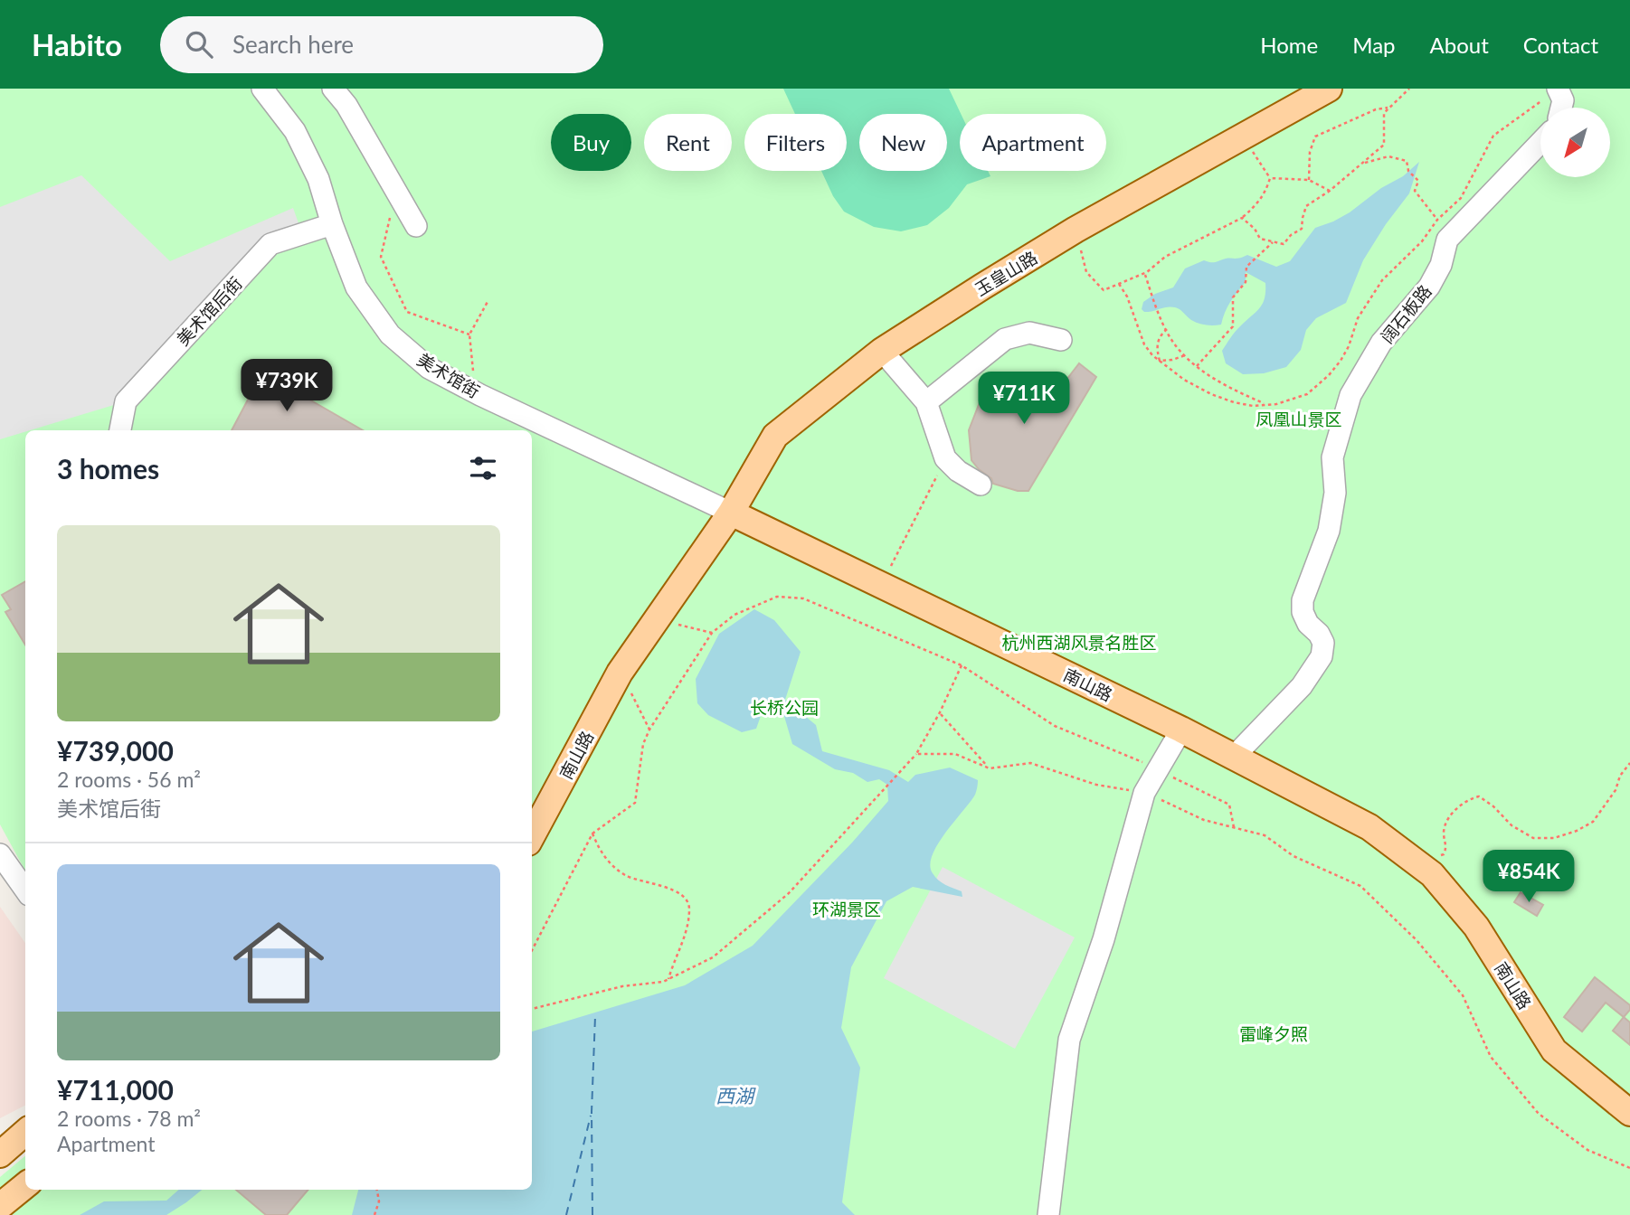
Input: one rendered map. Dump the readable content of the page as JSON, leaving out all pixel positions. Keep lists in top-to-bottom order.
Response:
{
  "streets": {
    "main road": ["玉皇山路", "南山路"],
    "street": ["美术馆后街", "阔石板路", "美术馆街"]
  },
  "crossings": [
    ["玉皇山路", "美术馆街"],
    ["玉皇山路", "南山路"],
    ["美术馆后街", "美术馆街"],
    ["阔石板路", "南山路"],
    ["美术馆街", "南山路"]
  ],
  "water": ["西湖"],
  "parks": [
    "凤凰山景区",
    "杭州西湖风景名胜区",
    "长桥公园",
    "环湖景区",
    "雷峰夕照"
  ],
  "north": "bottom left",
  "page": {
    "header": "Habito",
    "search": "Search here",
    "nav": [
      "Home",
      "Map",
      "About",
      "Contact"
    ],
    "chip": [
      "Buy",
      "Rent",
      "Filters",
      "New",
      "Apartment"
    ],
    "price": ["¥739K", "¥711K", "¥854K"],
    "heading": "3 homes",
    "list": [
      {
        "name": "¥739,000",
        "note": "2 rooms · 56 m² · 美术馆后街"
      },
      {
        "name": "¥711,000",
        "note": "2 rooms · 78 m² · Apartment"
      }
    ]
  }
}
